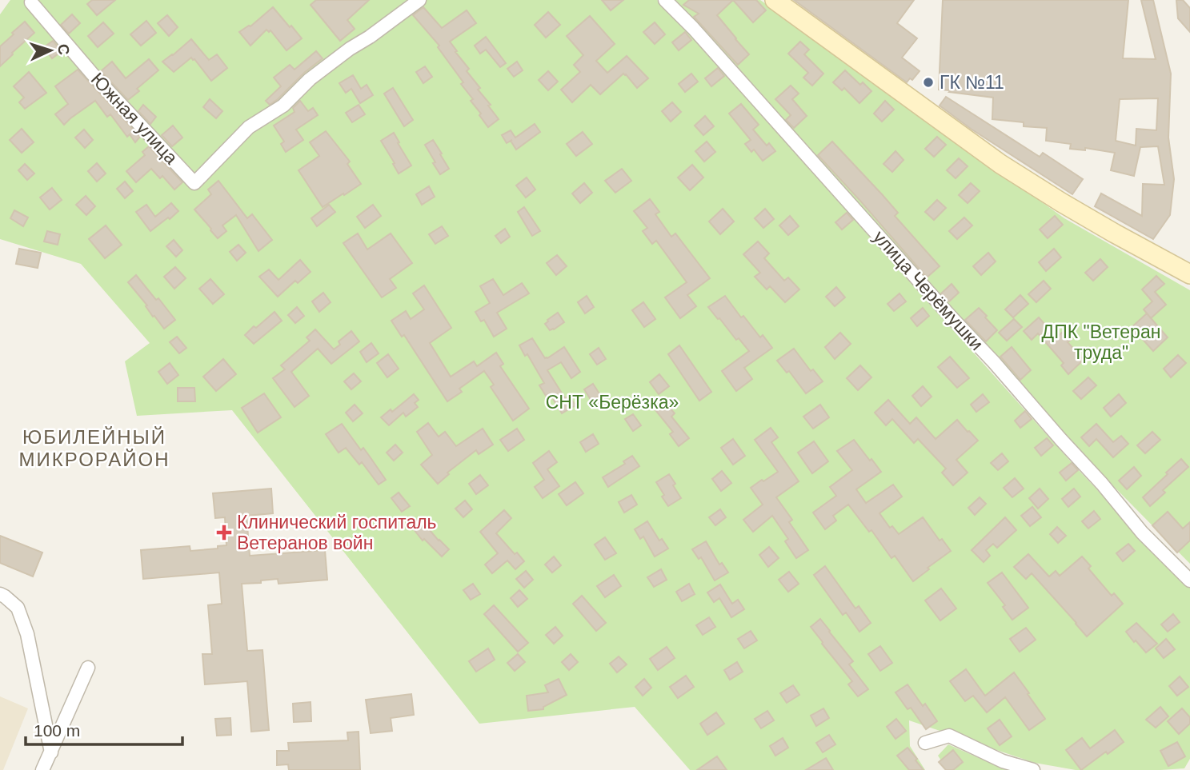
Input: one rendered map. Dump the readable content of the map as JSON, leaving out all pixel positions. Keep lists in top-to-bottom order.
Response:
{
  "streets": {
    "street": ["Южная улица", "улица Черёмушки"]
  },
  "districts": ["ЮБИЛЕЙНЫЙ МИКРОРАЙОН"],
  "parks": ["ДПК \"Ветеран труда\"", "СНТ «Берёзка»"],
  "places": {
    "other": ["ГК №11"],
    "health": ["Клинический госпиталь Ветеранов войн"]
  },
  "scale_bar": "100 m",
  "north": "right"
}
